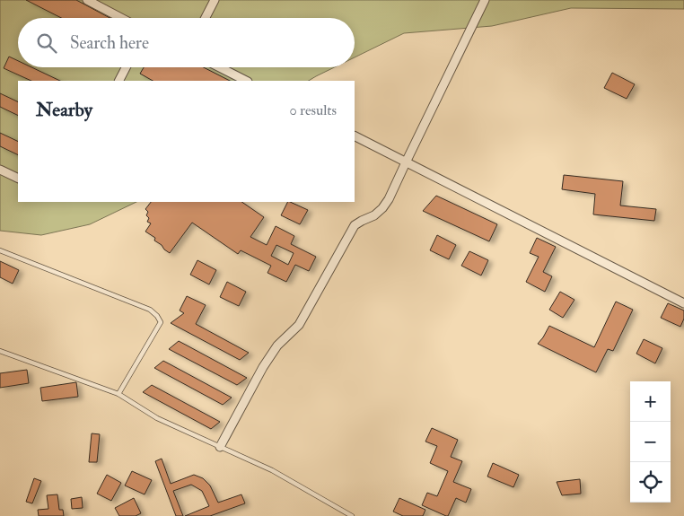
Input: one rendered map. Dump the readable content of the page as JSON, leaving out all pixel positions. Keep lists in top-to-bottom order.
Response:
{
  "page": {
    "search": "Search here",
    "heading": ["Nearby", "0 results"],
    "map_buttons": ["+", "−"]
  }
}
